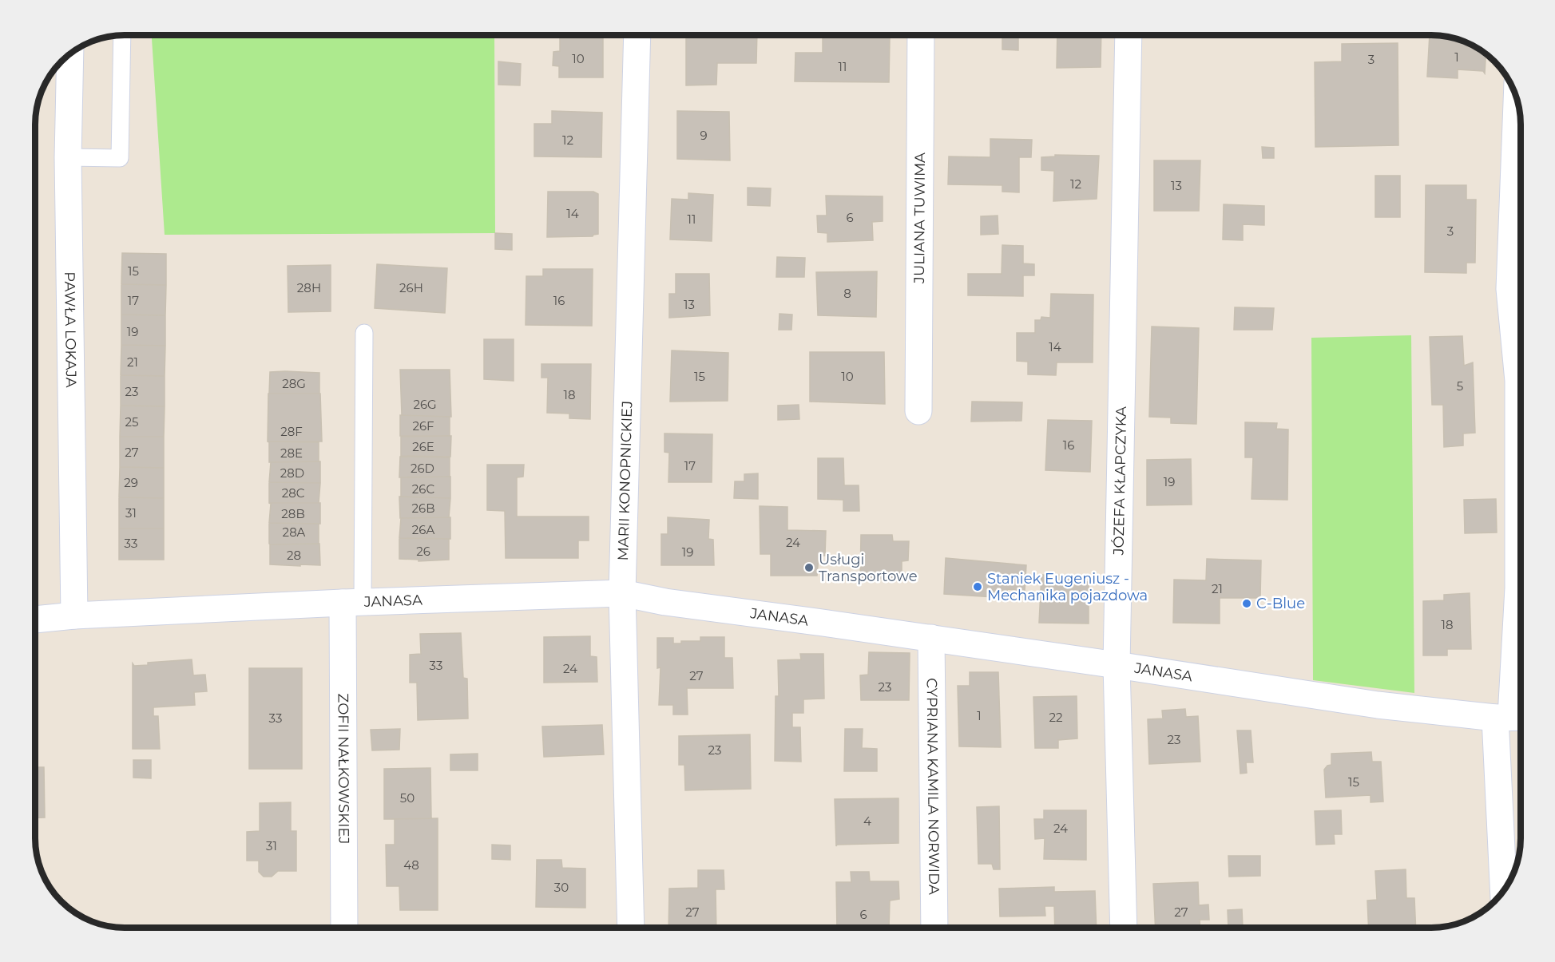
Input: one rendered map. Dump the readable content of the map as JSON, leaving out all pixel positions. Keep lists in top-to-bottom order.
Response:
{
  "streets": {
    "street": [
      "JULIANA TUWIMA",
      "PAWŁA LOKAJA",
      "MARII KONOPNICKIEJ",
      "JÓZEFA KŁAPCZYKA",
      "JANASA",
      "ZOFII NAŁKOWSKIEJ",
      "CYPRIANA KAMILA NORWIDA"
    ]
  },
  "crossings": [
    ["PAWŁA LOKAJA", "JANASA"],
    ["MARII KONOPNICKIEJ", "JANASA"],
    ["JÓZEFA KŁAPCZYKA", "JANASA"],
    ["JANASA", "ZOFII NAŁKOWSKIEJ"],
    ["JANASA", "CYPRIANA KAMILA NORWIDA"]
  ],
  "places": ["Usługi Transportowe", "Staniek Eugeniusz - Mechanika pojazdowa", "C-Blue"],
  "house_numbers": [
    "1",
    "10",
    "3",
    "11",
    "9",
    "12",
    "12",
    "13",
    "14",
    "6",
    "11",
    "3",
    "15",
    "28H",
    "26H",
    "8",
    "17",
    "16",
    "13",
    "19",
    "14",
    "21",
    "15",
    "10",
    "28G",
    "5",
    "23",
    "18",
    "26G",
    "25",
    "26F",
    "28F",
    "16",
    "26E",
    "27",
    "28E",
    "17",
    "26D",
    "28D",
    "19",
    "29",
    "26C",
    "28C",
    "26B",
    "31",
    "28B",
    "26A",
    "28A",
    "24",
    "33",
    "26",
    "19",
    "28",
    "21",
    "18",
    "33",
    "24",
    "27",
    "23",
    "1",
    "22",
    "33",
    "23",
    "23",
    "15",
    "50",
    "4",
    "24",
    "31",
    "48",
    "30",
    "27",
    "27",
    "6"
  ]
}
